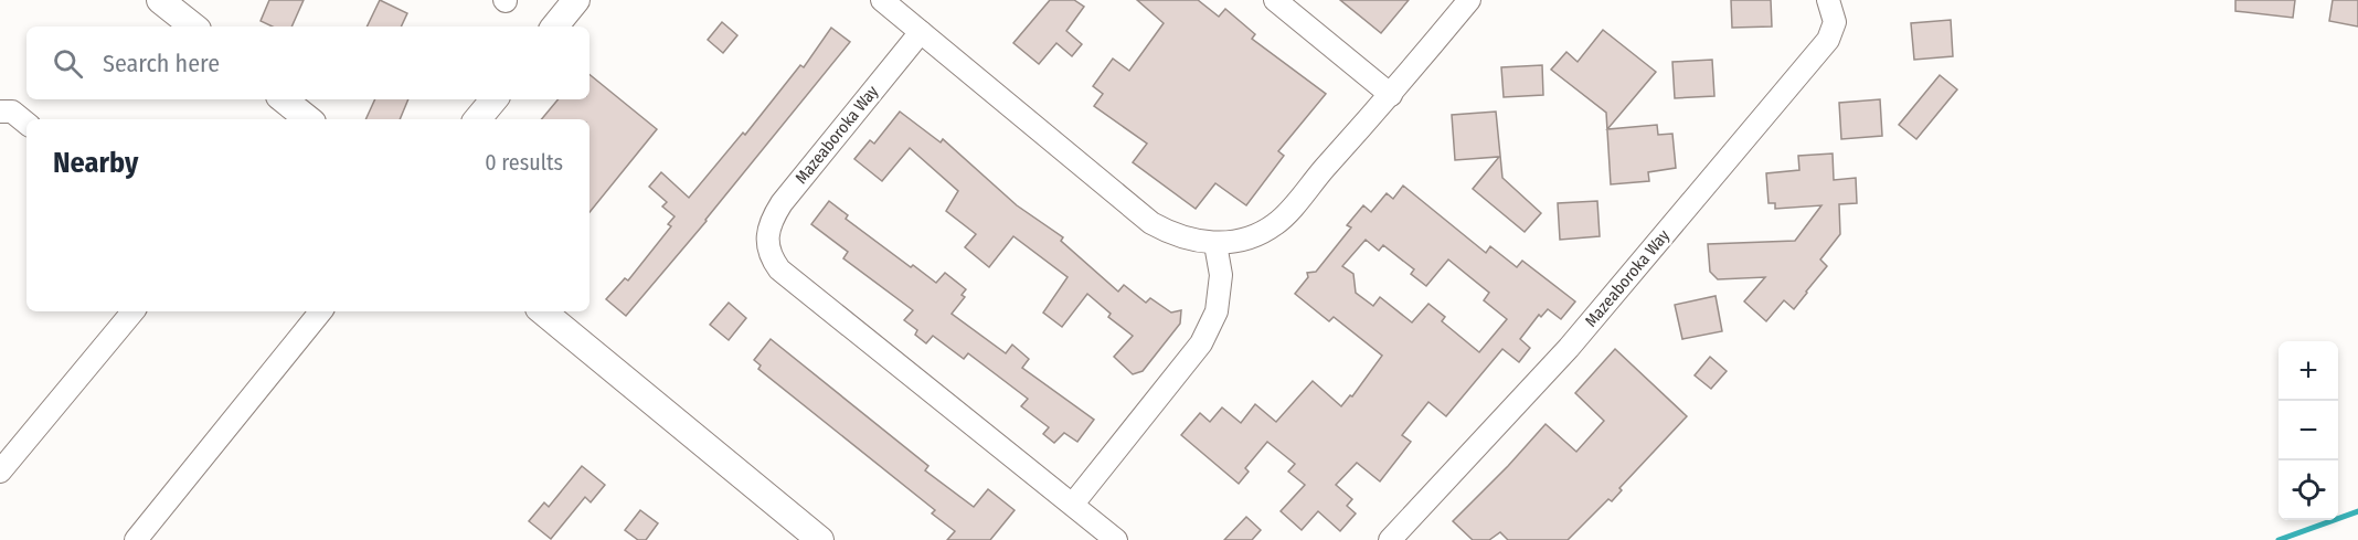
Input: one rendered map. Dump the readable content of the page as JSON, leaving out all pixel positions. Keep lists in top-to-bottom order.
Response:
{
  "streets": {
    "street": ["Mazeaboroka Way"]
  },
  "page": {
    "search": "Search here",
    "heading": ["Nearby", "0 results"],
    "map_buttons": ["+", "−"]
  }
}
